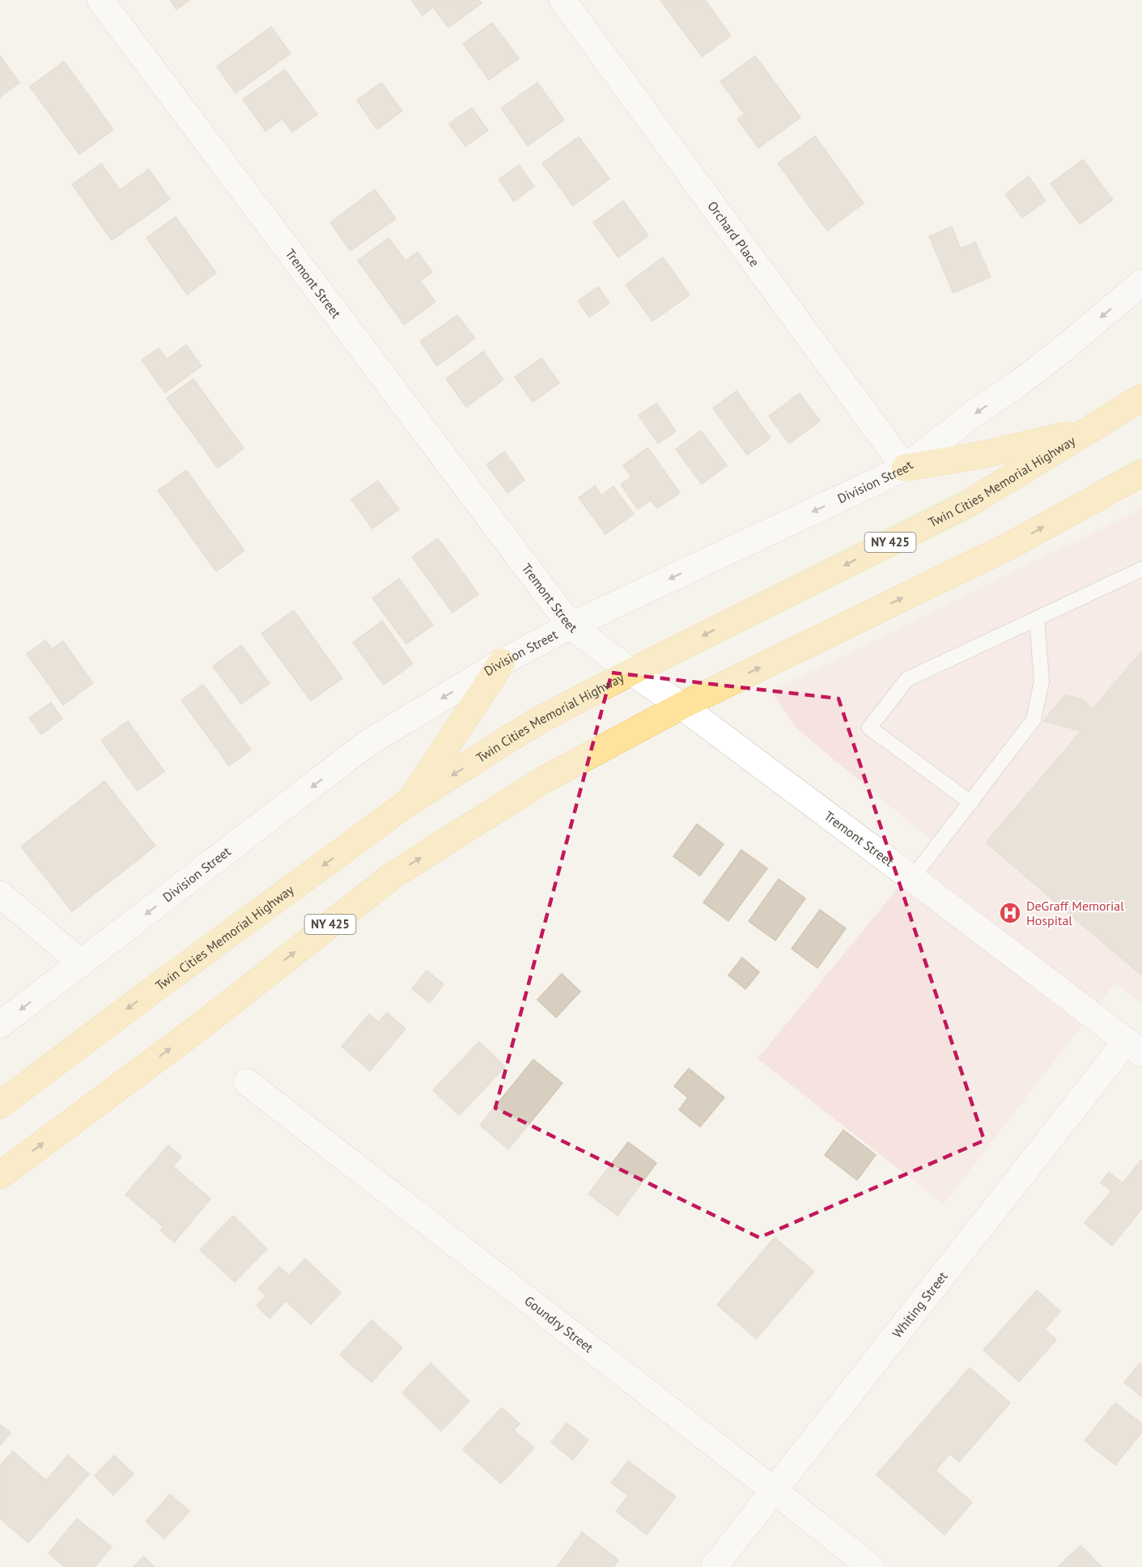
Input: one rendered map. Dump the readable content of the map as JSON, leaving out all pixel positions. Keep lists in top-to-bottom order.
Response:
{
  "streets": {
    "main road": ["Twin Cities Memorial Highway", "NY 425"],
    "street": [
      "Orchard Place",
      "Tremont Street",
      "Division Street",
      "Whiting Street",
      "Goundry Street"
    ]
  },
  "crossings": [
    ["Orchard Place", "Division Street"],
    ["Tremont Street", "Division Street"],
    ["Tremont Street", "Twin Cities Memorial Highway"],
    ["Tremont Street", "NY 425"],
    ["Tremont Street", "Whiting Street"],
    ["Whiting Street", "Goundry Street"]
  ],
  "one_way": ["Division Street"],
  "places": {
    "hospital": ["DeGraff Memorial Hospital"]
  }
}
